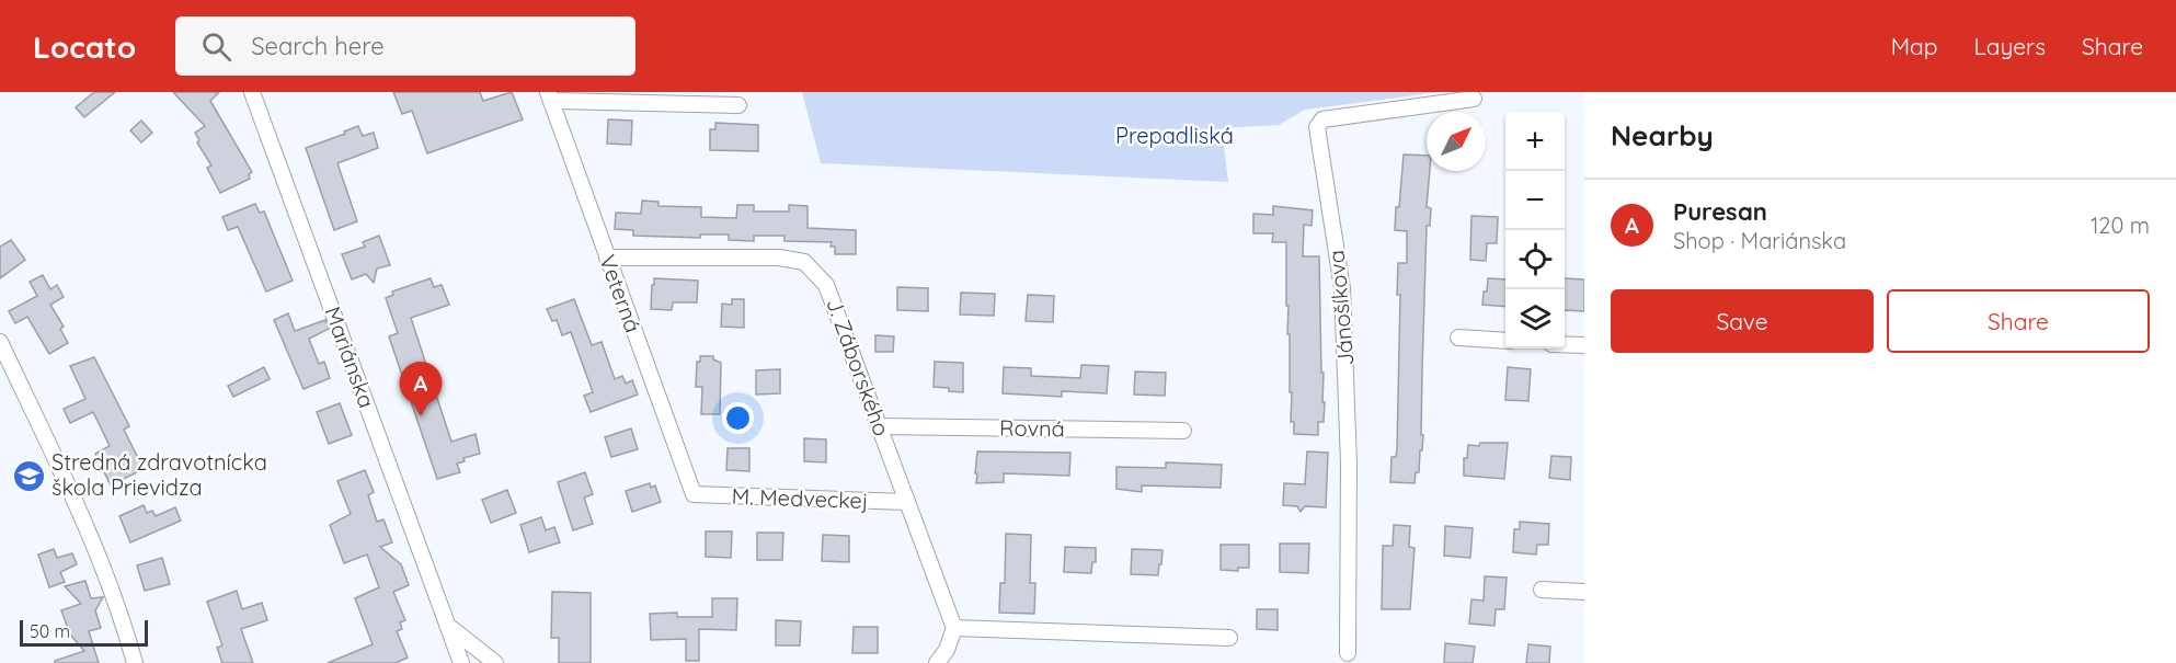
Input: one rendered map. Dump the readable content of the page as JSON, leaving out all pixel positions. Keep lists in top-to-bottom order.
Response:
{
  "streets": {
    "street": [
      "Veterná",
      "Jánošíkova",
      "Mariánska",
      "J. Záborského",
      "Rovná",
      "M. Medveckej"
    ]
  },
  "crossings": [
    ["Veterná", "J. Záborského"],
    ["Veterná", "M. Medveckej"],
    ["J. Záborského", "Rovná"],
    ["J. Záborského", "M. Medveckej"]
  ],
  "parks": ["Prepadliská"],
  "places": {
    "school or university": ["Stredná zdravotnícka škola Prievidza"]
  },
  "scale_bar": "50 m",
  "north": "top right",
  "page": {
    "header": "Locato",
    "search": "Search here",
    "nav": ["Map", "Layers", "Share"],
    "heading": "Nearby",
    "map_buttons": ["+", "−"],
    "list": [
      {
        "mark": "A",
        "name": "Puresan",
        "note": "Shop · Mariánska",
        "value": "120 m"
      }
    ],
    "buttons": ["Save", "Share"],
    "pins": "A",
    "scale": "50 m"
  }
}
